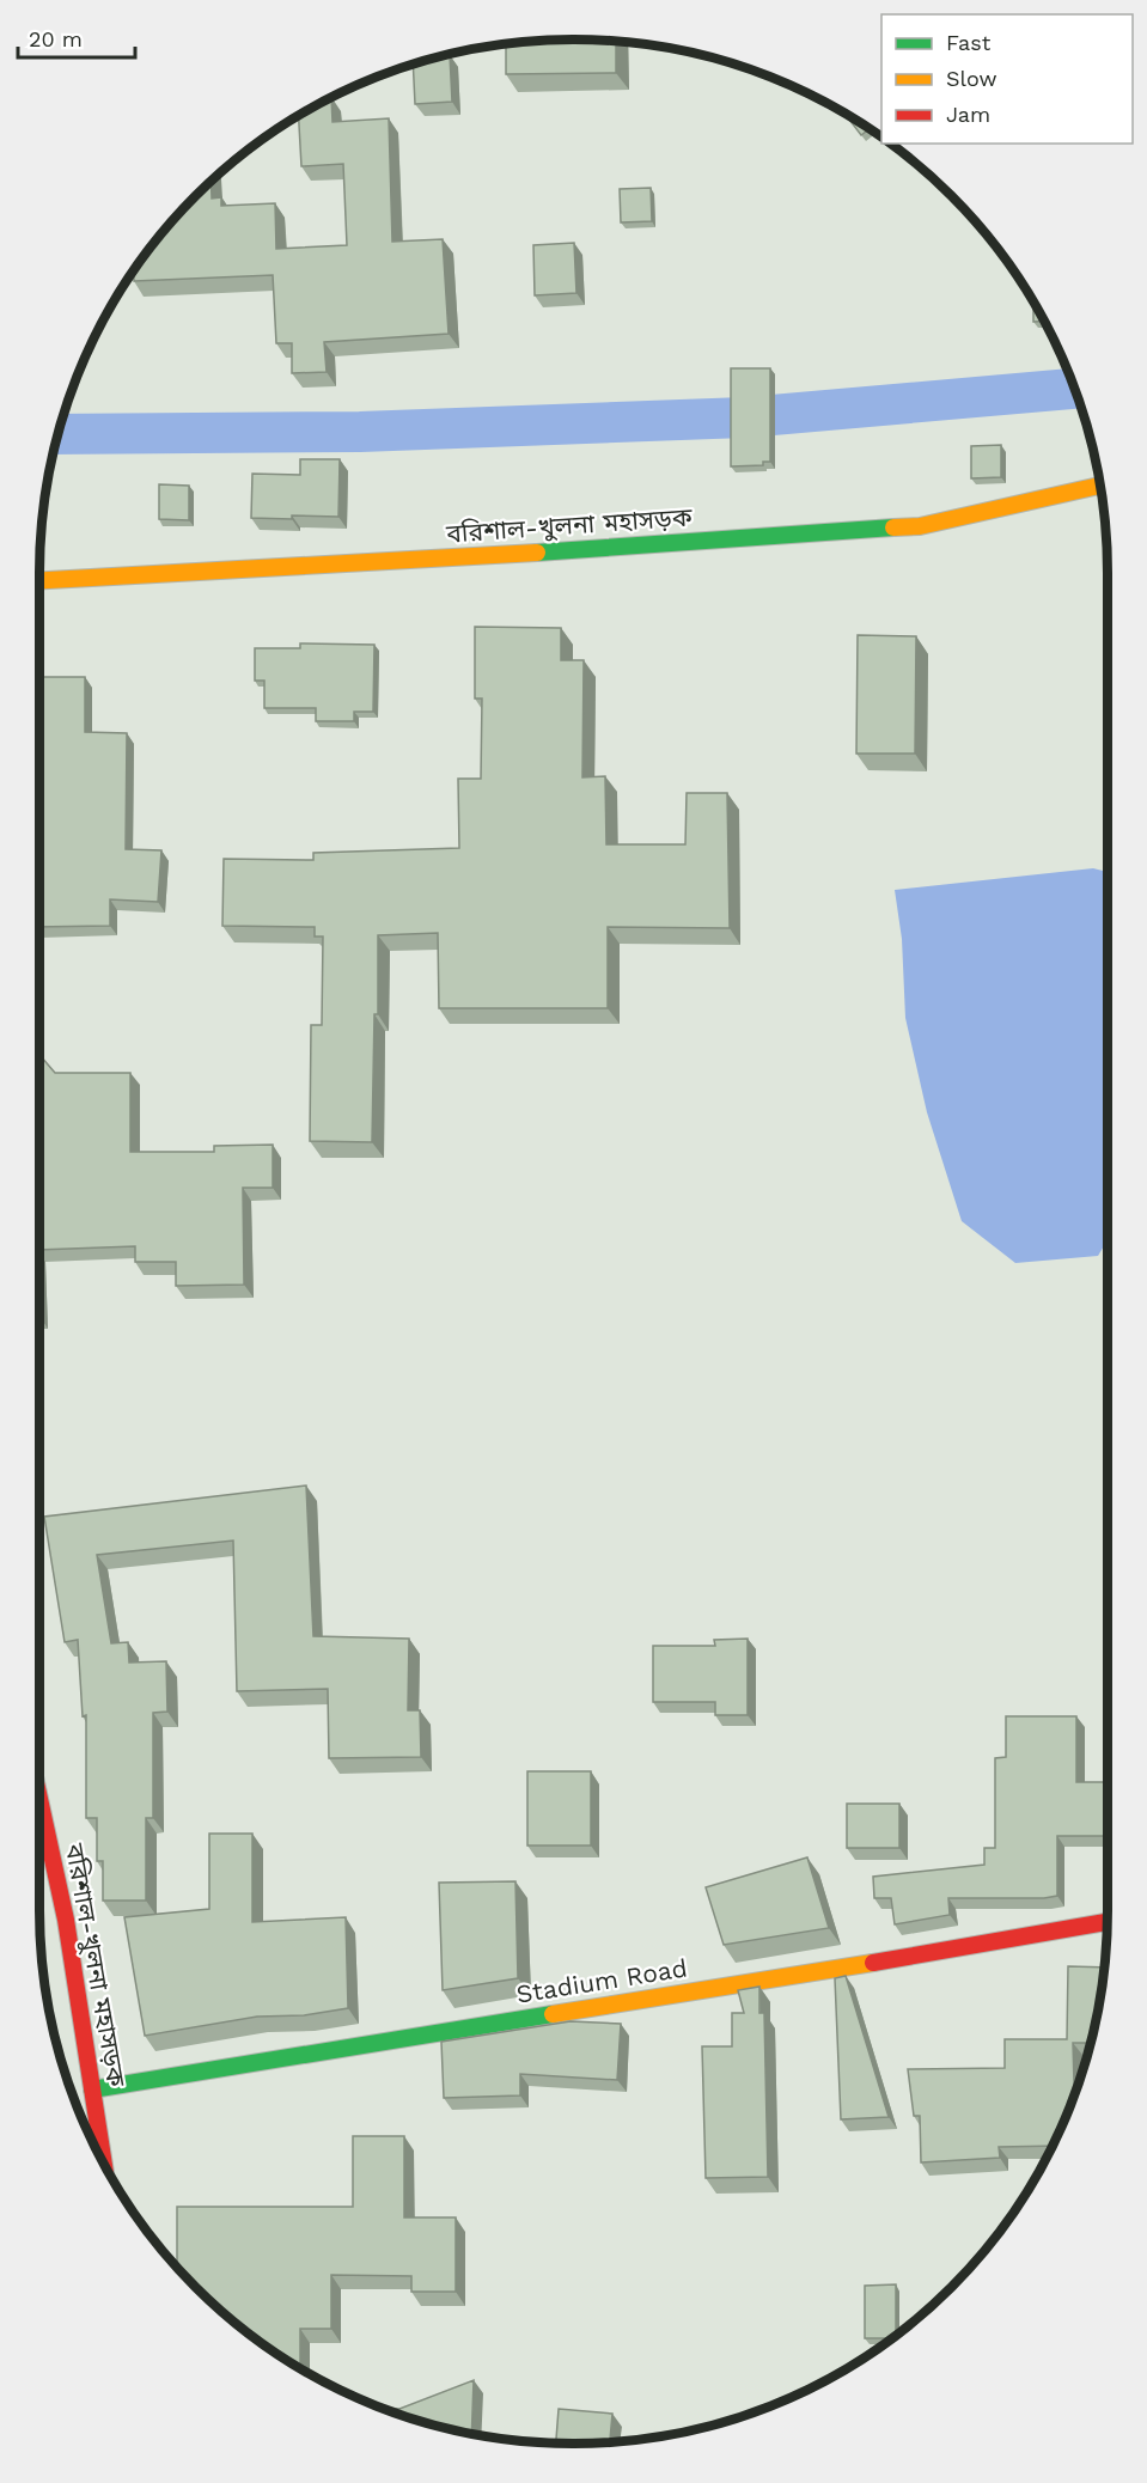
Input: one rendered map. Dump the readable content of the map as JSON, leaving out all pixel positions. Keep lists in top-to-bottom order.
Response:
{
  "streets": {
    "main road": ["বরিশাল-খুলনা মহাসড়ক", "Stadium Road"]
  },
  "crossings": [
    ["বরিশাল-খুলনা মহাসড়ক", "Stadium Road"]
  ],
  "legend": ["Fast", "Slow", "Jam"],
  "scale_bar": "20 m"
}
